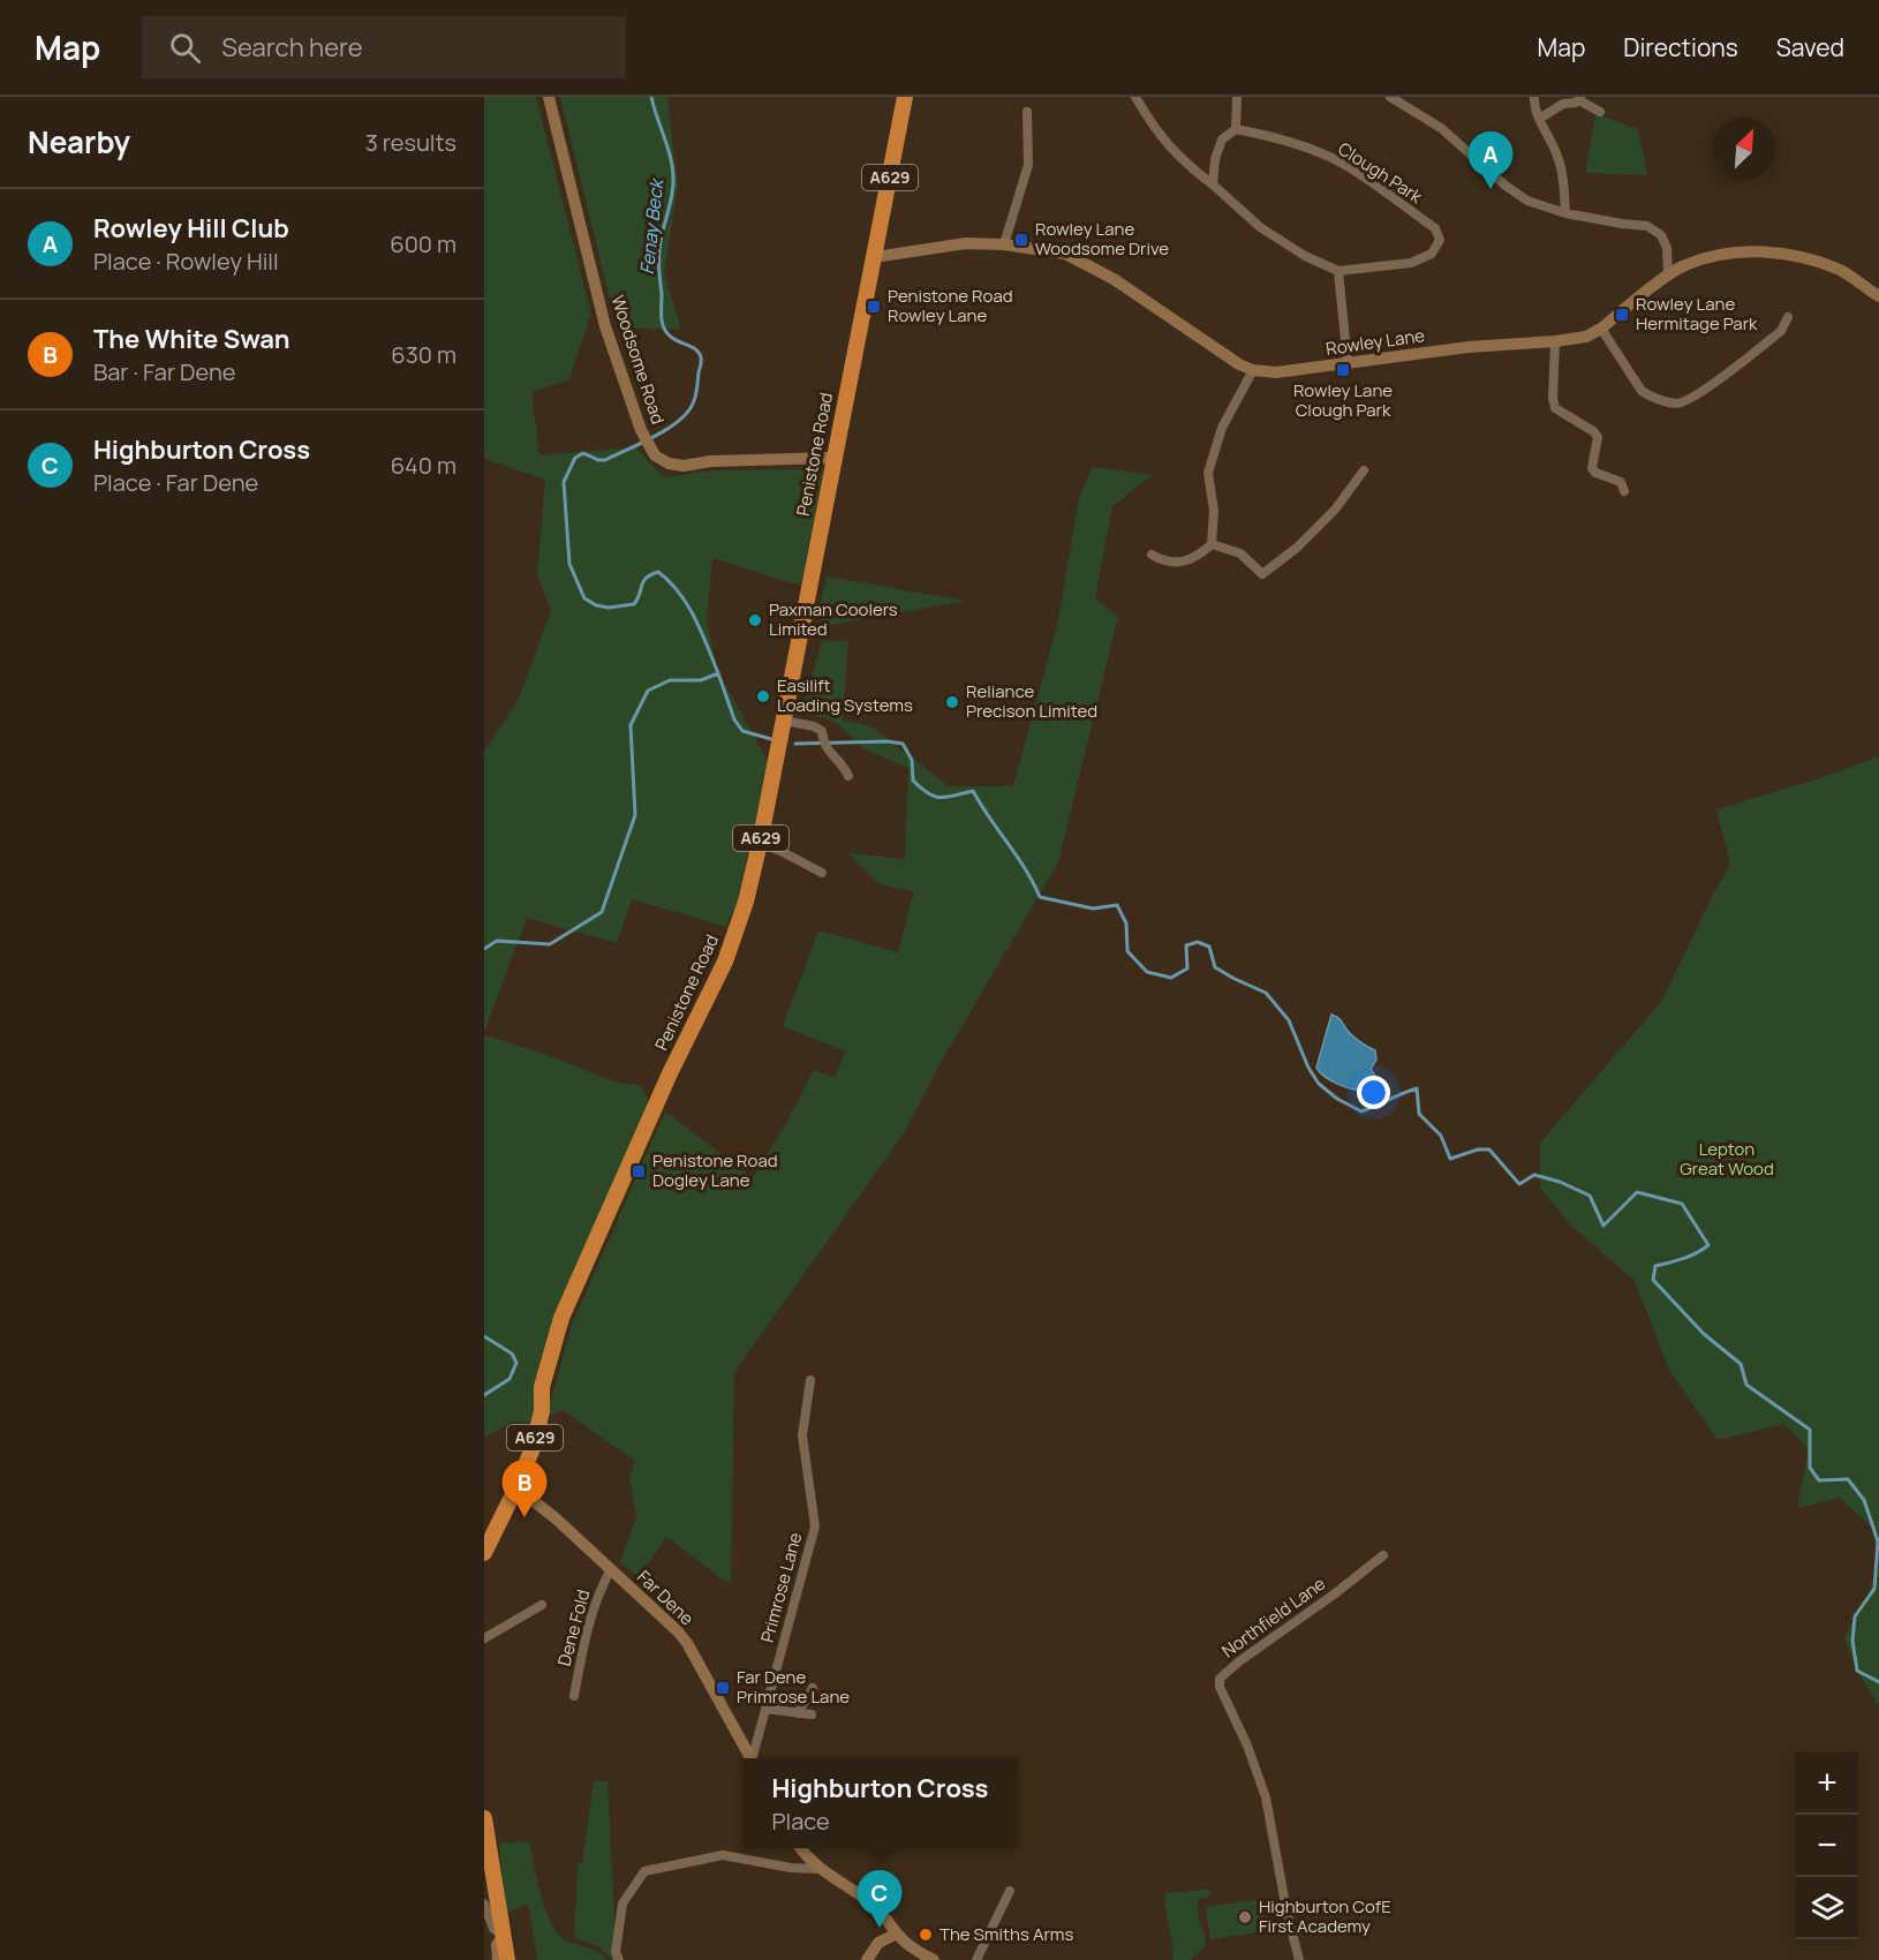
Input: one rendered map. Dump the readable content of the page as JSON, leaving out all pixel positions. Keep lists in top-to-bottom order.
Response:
{
  "streets": {
    "highway": ["A629", "Penistone Road"],
    "street": [
      "Clough Park",
      "Rowley Lane",
      "Woodsome Road",
      "Primrose Lane",
      "Far Dene",
      "Northfield Lane",
      "Dene Fold"
    ]
  },
  "crossings": [
    ["Rowley Lane", "Penistone Road"],
    ["Woodsome Road", "Penistone Road"],
    ["Penistone Road", "Far Dene"],
    ["Far Dene", "Dene Fold"]
  ],
  "water": ["Fenay Beck"],
  "parks": ["Lepton Great Wood"],
  "places": {
    "transit": [
      "Rowley Lane Woodsome Drive",
      "Penistone Road Rowley Lane",
      "Rowley Lane Hermitage Park",
      "Rowley Lane Clough Park",
      "Penistone Road Dogley Lane",
      "Far Dene Primrose Lane"
    ],
    "other": [
      "Paxman Coolers Limited",
      "Easilift Loading Systems",
      "Reliance Precison Limited",
      "Highburton CofE First Academy",
      "The Smiths Arms"
    ]
  },
  "north": "top right",
  "page": {
    "header": "Map",
    "search": "Search here",
    "nav": ["Map", "Directions", "Saved"],
    "heading": ["Nearby", "3 results"],
    "pins": ["A", "B", "C"],
    "list": [
      {
        "mark": "A",
        "name": "Rowley Hill Club",
        "note": "Place · Rowley Hill",
        "value": "600 m"
      },
      {
        "mark": "B",
        "name": "The White Swan",
        "note": "Bar · Far Dene",
        "value": "630 m"
      },
      {
        "mark": "C",
        "name": "Highburton Cross",
        "note": "Place · Far Dene",
        "value": "640 m"
      }
    ],
    "map_buttons": ["+", "−"],
    "popup": ["Highburton Cross", "Place"]
  }
}
